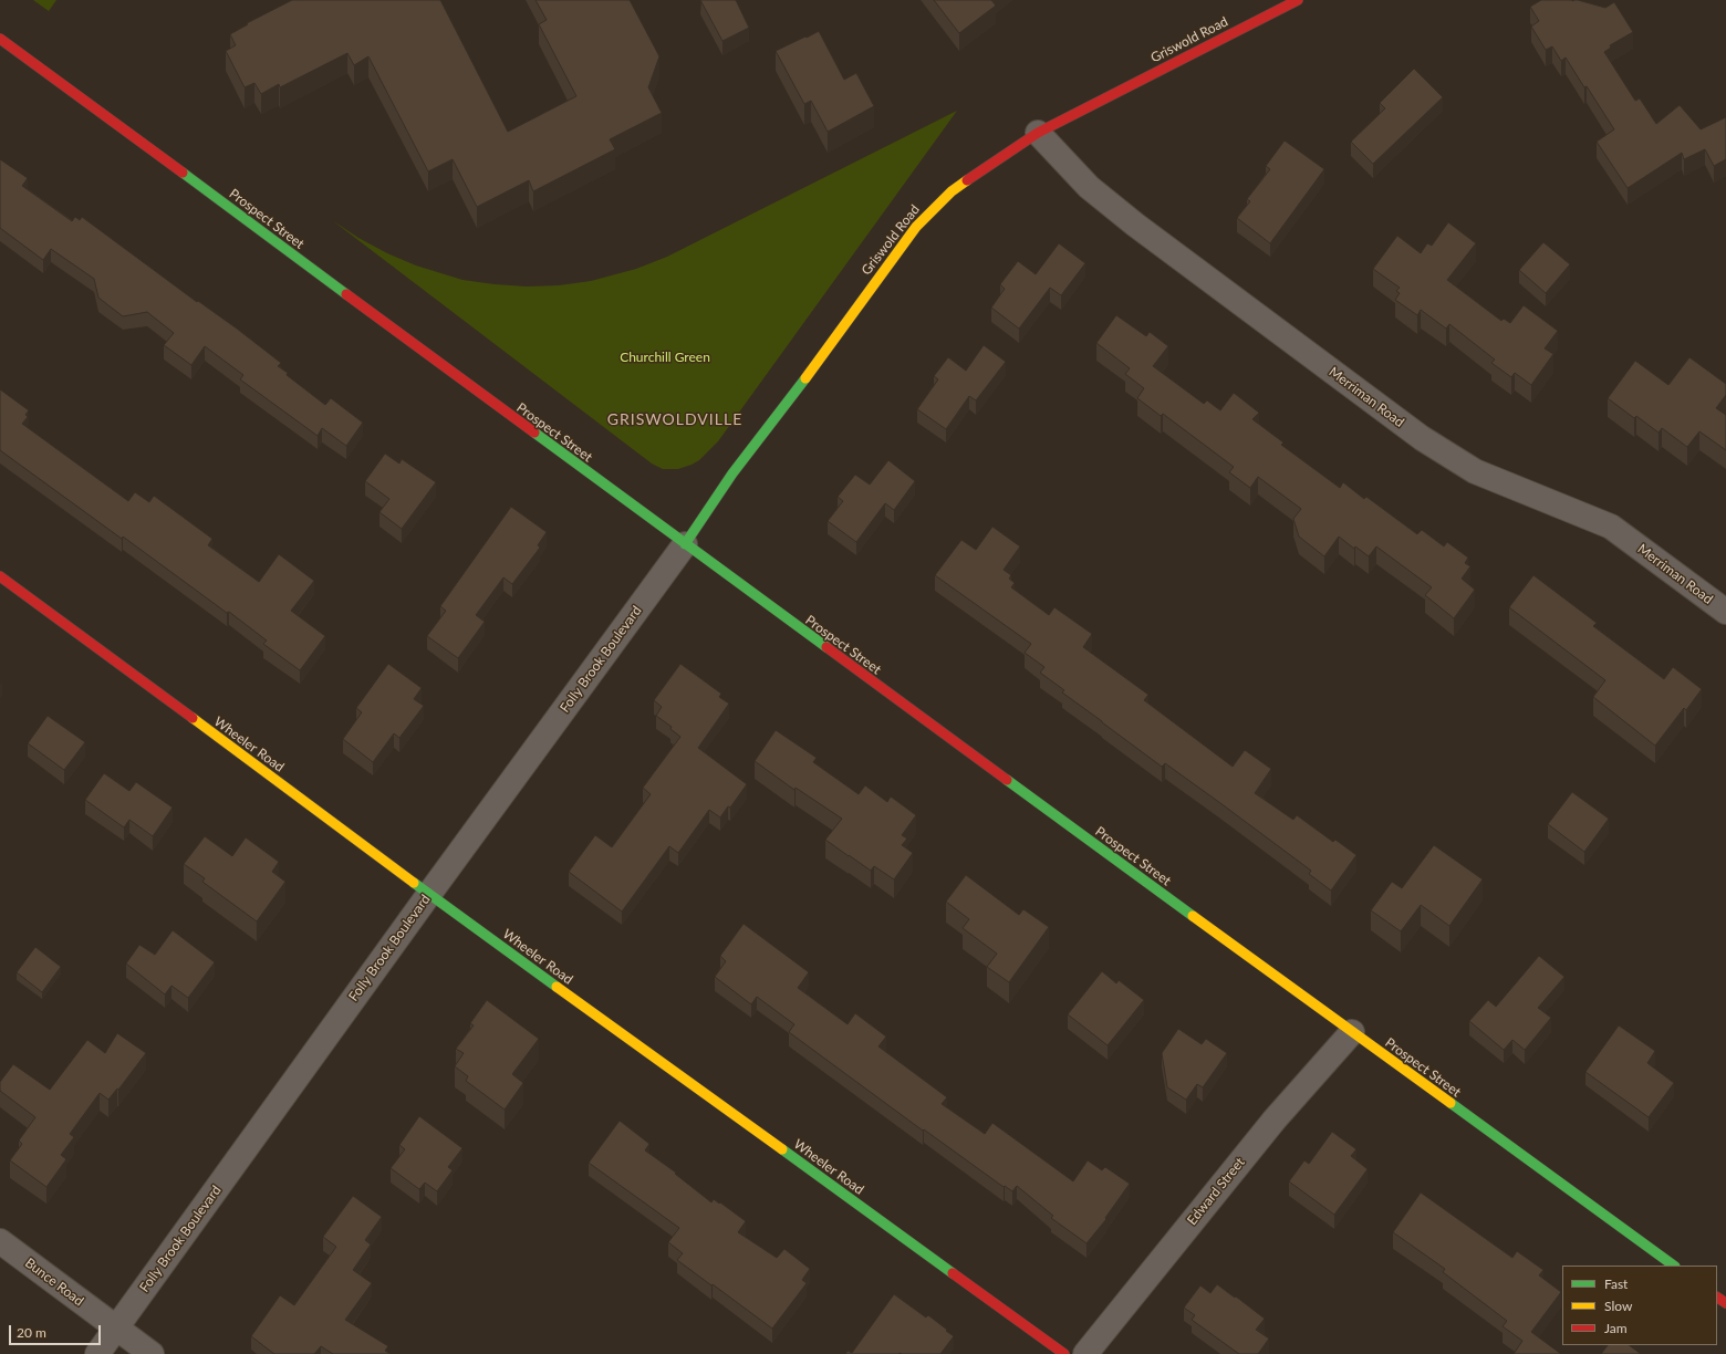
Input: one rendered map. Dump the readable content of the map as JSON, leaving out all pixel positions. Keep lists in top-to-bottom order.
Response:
{
  "streets": {
    "street": [
      "Griswold Road",
      "Prospect Street",
      "Merriman Road",
      "Folly Brook Boulevard",
      "Wheeler Road",
      "Edward Street",
      "Bunce Road"
    ]
  },
  "crossings": [
    ["Griswold Road", "Prospect Street"],
    ["Griswold Road", "Merriman Road"],
    ["Griswold Road", "Folly Brook Boulevard"],
    ["Prospect Street", "Folly Brook Boulevard"],
    ["Prospect Street", "Edward Street"],
    ["Folly Brook Boulevard", "Wheeler Road"],
    ["Folly Brook Boulevard", "Bunce Road"]
  ],
  "districts": ["GRISWOLDVILLE"],
  "parks": ["Churchill Green"],
  "legend": ["Fast", "Slow", "Jam"],
  "scale_bar": "20 m"
}
